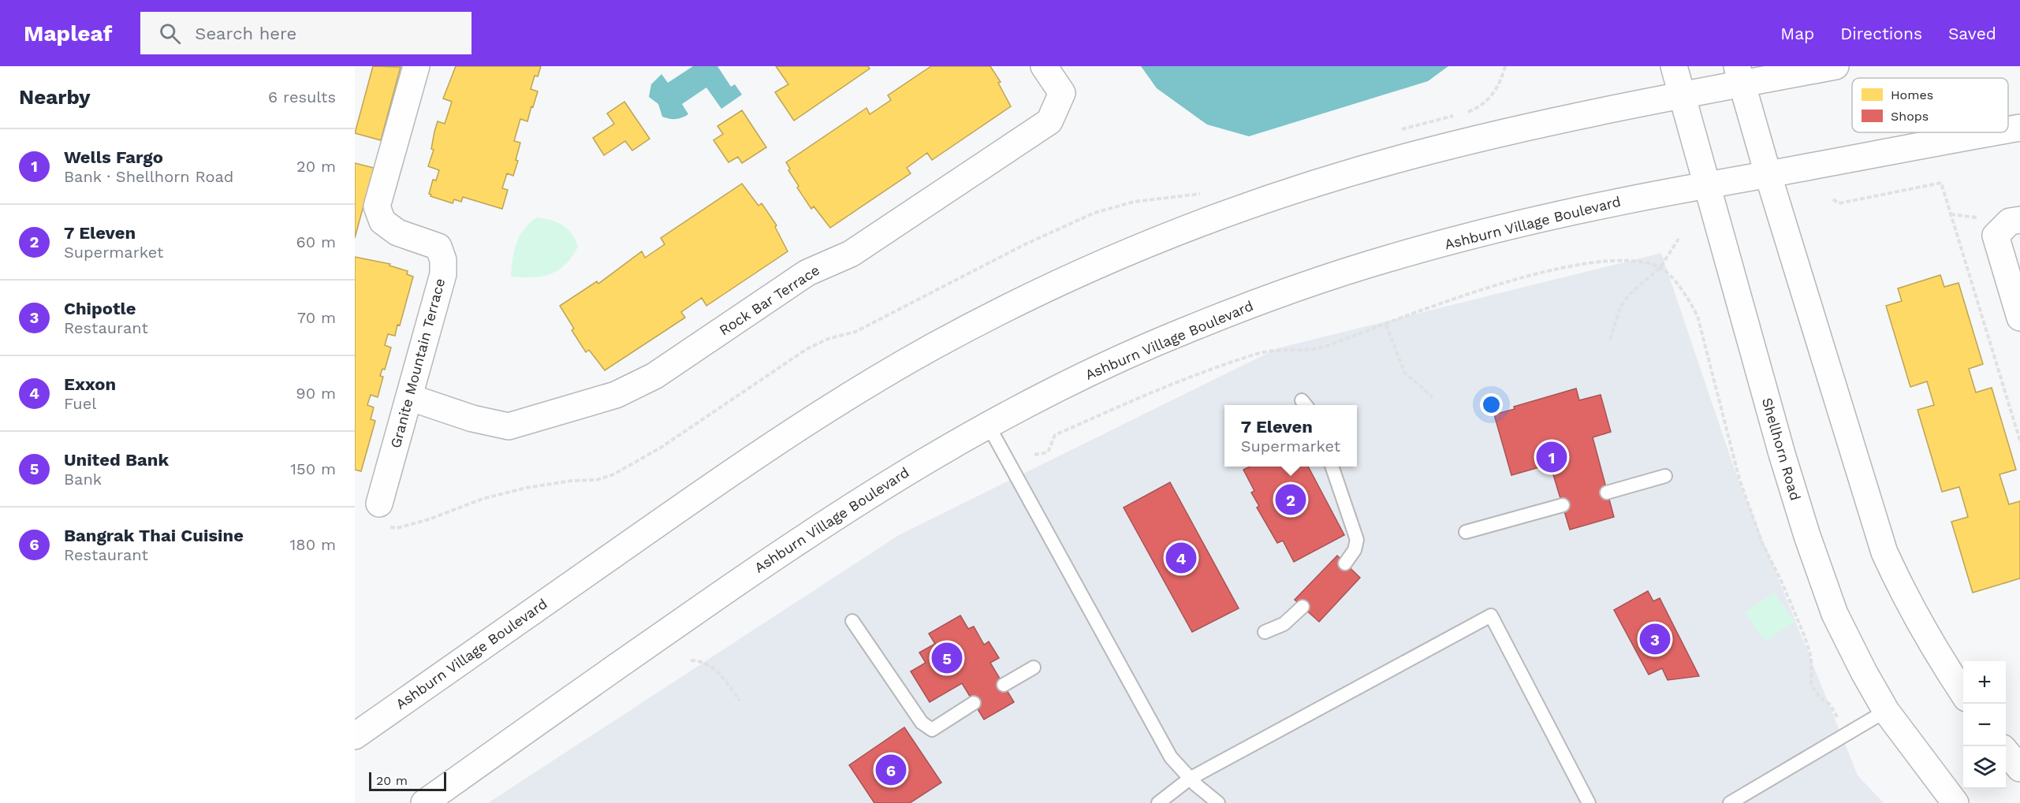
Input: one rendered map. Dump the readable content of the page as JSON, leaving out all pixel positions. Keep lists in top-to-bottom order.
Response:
{
  "streets": {
    "main road": [
      "Ashburn Village Boulevard",
      "Rock Bar Terrace",
      "Granite Mountain Terrace",
      "Shellhorn Road"
    ]
  },
  "crossings": [
    ["Ashburn Village Boulevard", "Shellhorn Road"],
    ["Rock Bar Terrace", "Granite Mountain Terrace"]
  ],
  "legend": ["Homes", "Shops"],
  "scale_bar": "20 m",
  "page": {
    "header": "Mapleaf",
    "search": "Search here",
    "nav": ["Map", "Directions", "Saved"],
    "heading": ["Nearby", "6 results"],
    "list": [
      {
        "mark": "1",
        "name": "Wells Fargo",
        "note": "Bank · Shellhorn Road",
        "value": "20 m"
      },
      {
        "mark": "2",
        "name": "7 Eleven",
        "note": "Supermarket",
        "value": "60 m"
      },
      {
        "mark": "3",
        "name": "Chipotle",
        "note": "Restaurant",
        "value": "70 m"
      },
      {
        "mark": "4",
        "name": "Exxon",
        "note": "Fuel",
        "value": "90 m"
      },
      {
        "mark": "5",
        "name": "United Bank",
        "note": "Bank",
        "value": "150 m"
      },
      {
        "mark": "6",
        "name": "Bangrak Thai Cuisine",
        "note": "Restaurant",
        "value": "180 m"
      }
    ],
    "popup": ["7 Eleven", "Supermarket"],
    "pins": [
      "1",
      "2",
      "4",
      "3",
      "5",
      "6"
    ],
    "map_buttons": ["+", "−"],
    "scale": "20 m"
  }
}
